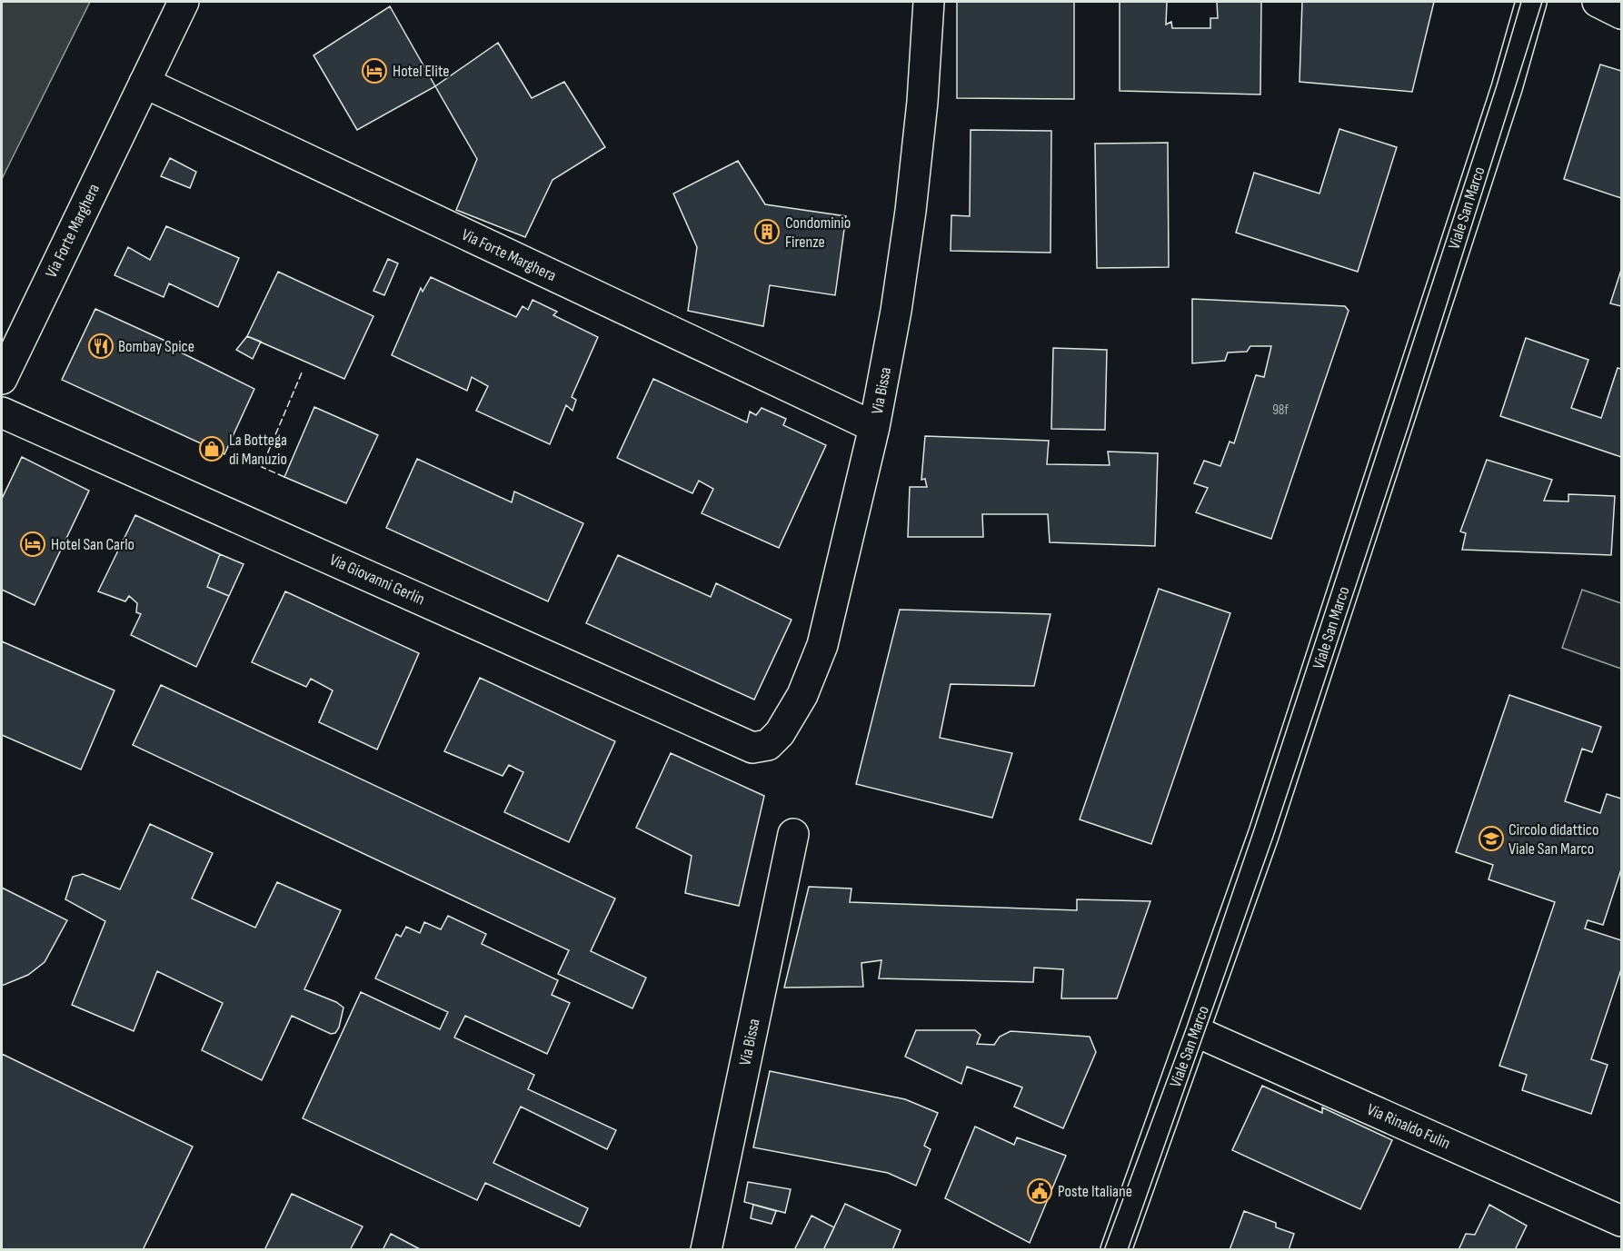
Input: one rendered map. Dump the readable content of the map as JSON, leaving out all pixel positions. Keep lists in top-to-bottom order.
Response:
{
  "streets": {
    "street": [
      "Viale San Marco",
      "Via Forte Marghera",
      "Via Bissa",
      "Via Giovanni Gerlin",
      "Via Rinaldo Fulin"
    ]
  },
  "crossings": [
    ["Viale San Marco", "Via Rinaldo Fulin"],
    ["Via Forte Marghera", "Via Bissa"],
    ["Via Bissa", "Via Giovanni Gerlin"]
  ],
  "places": {
    "hotel": ["Hotel Elite", "Hotel San Carlo"],
    "building": ["Condominio Firenze"],
    "restaurant": ["Bombay Spice"],
    "shop": ["La Bottega di Manuzio"],
    "school or university": ["Circolo didattico Viale San Marco"],
    "public building": ["Poste Italiane"]
  },
  "house_numbers": ["98f"]
}
